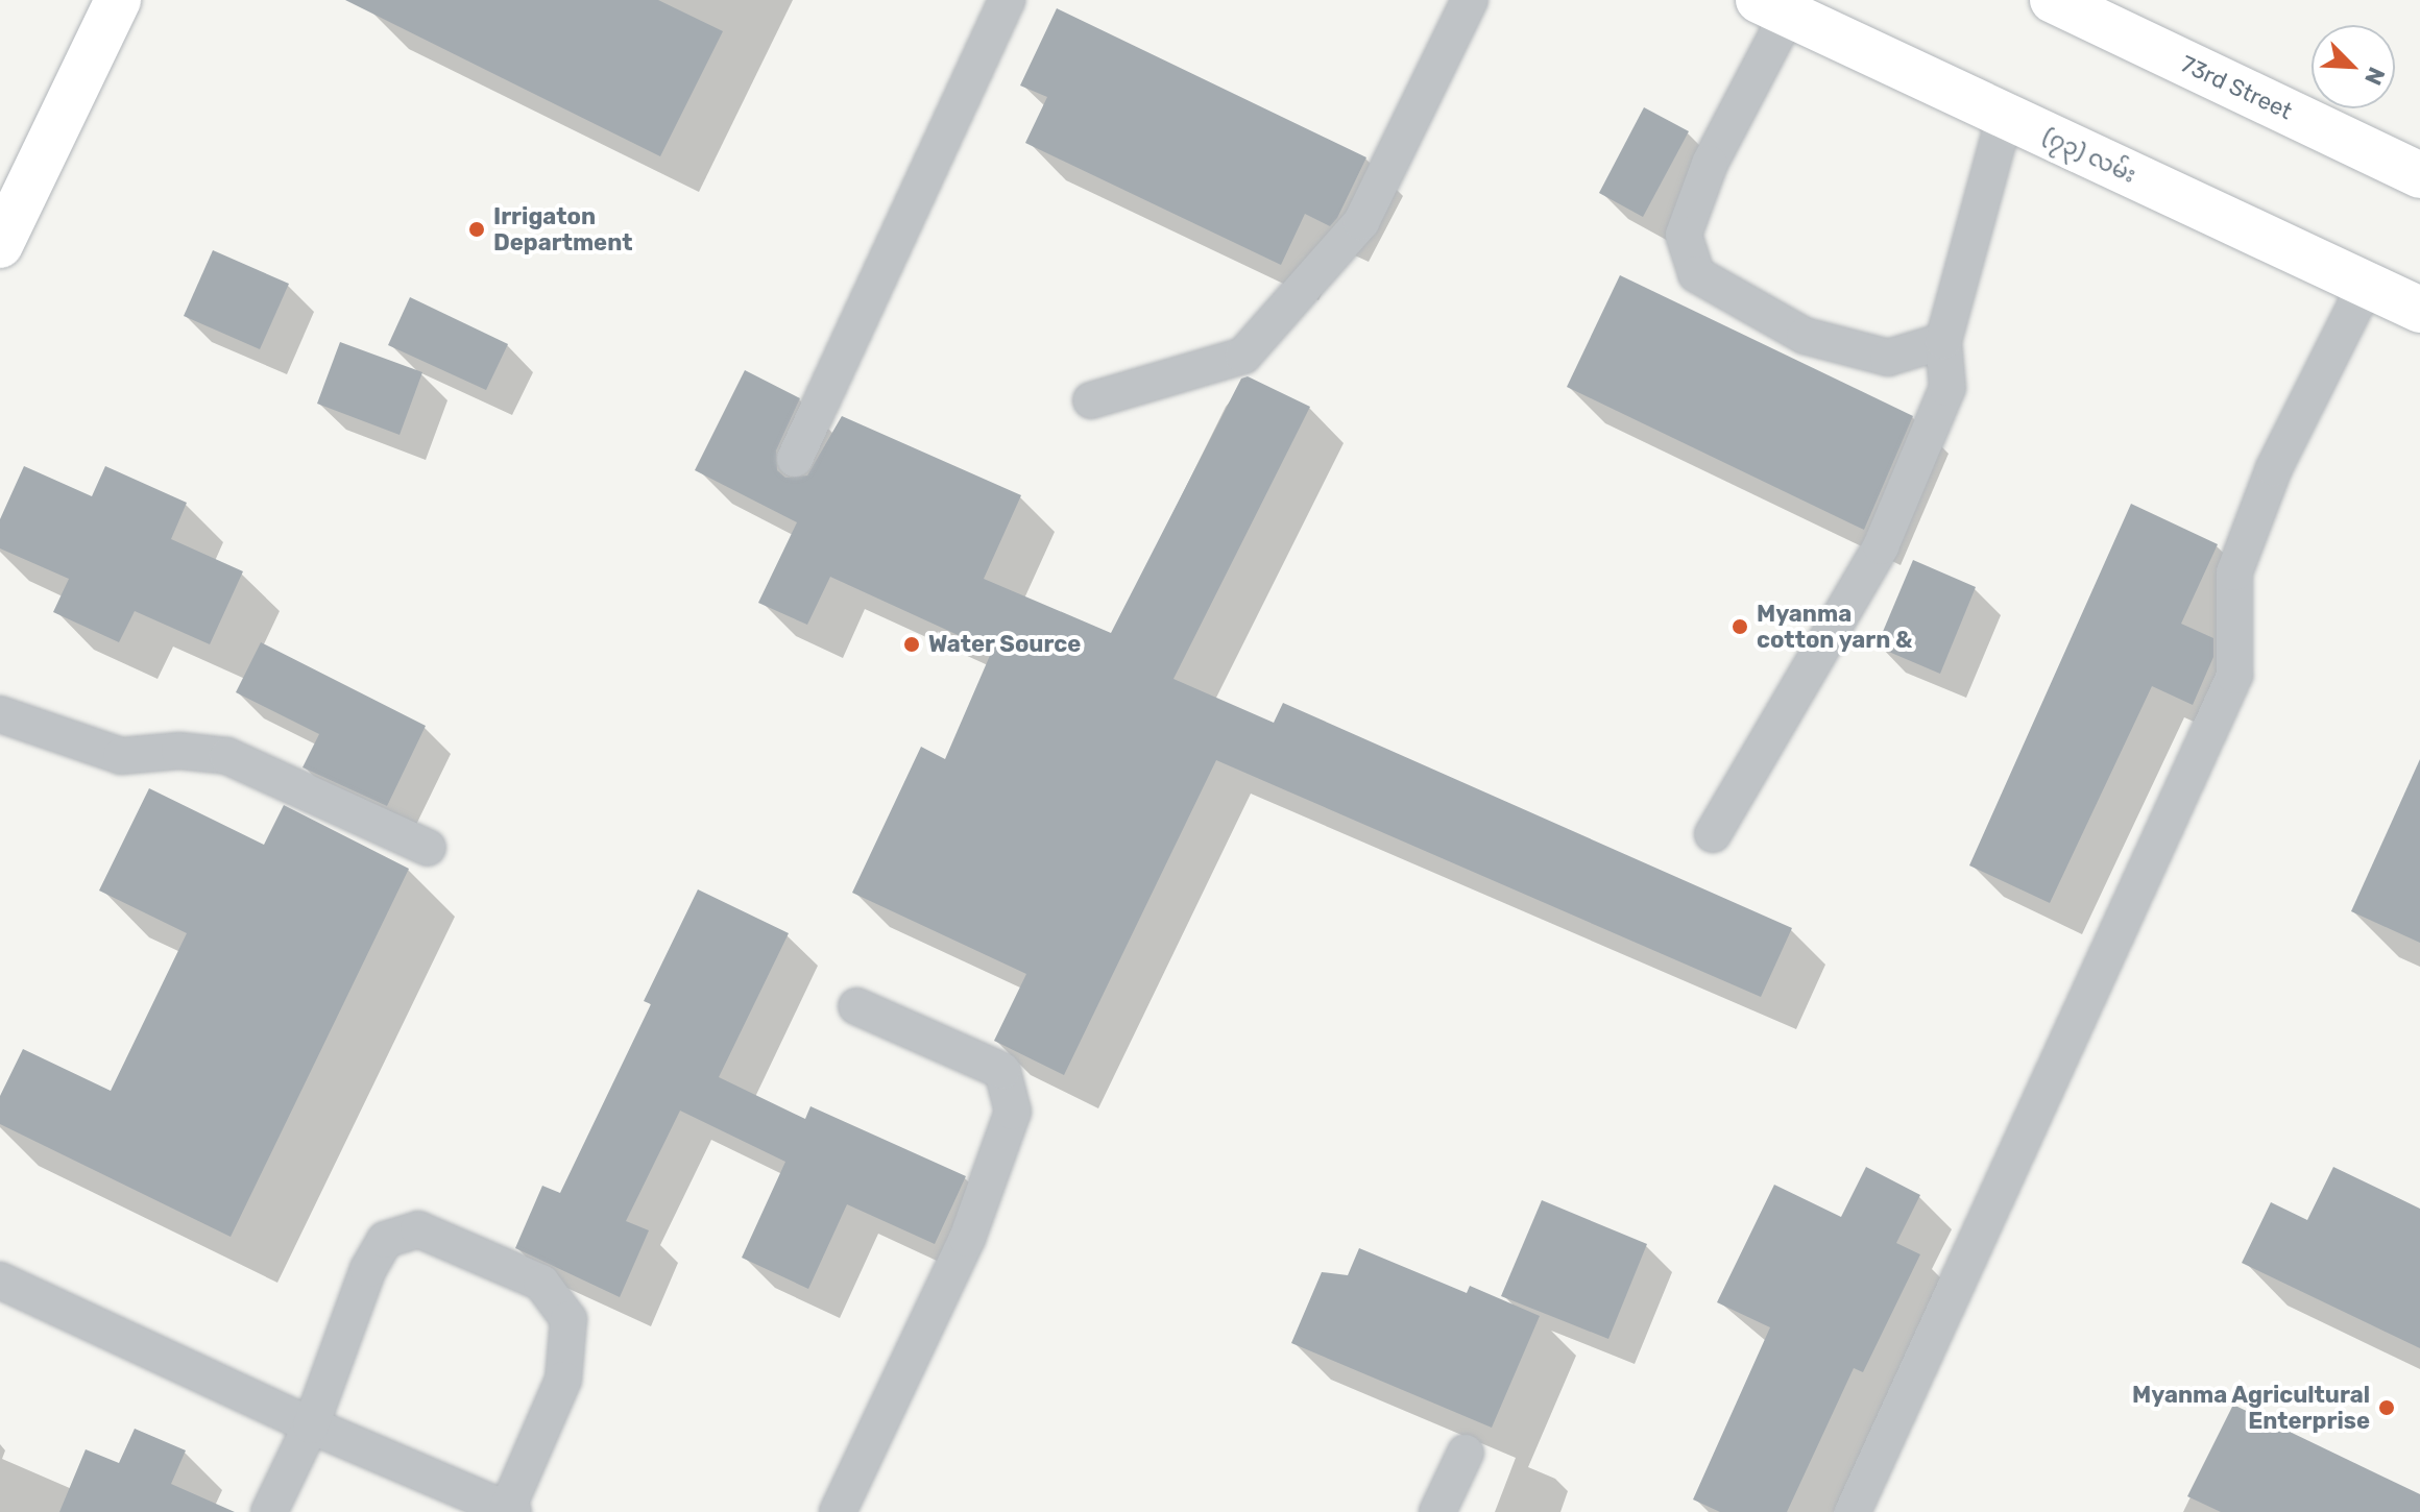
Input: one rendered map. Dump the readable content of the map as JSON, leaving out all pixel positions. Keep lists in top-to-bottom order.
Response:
{
  "streets": {
    "main road": ["73rd Street", "(၇၃) လမ်း"]
  },
  "places": [
    "Irrigaton Department",
    "Myanma cotton yarn &",
    "Water Source",
    "Myanma Agricultural Enterprise"
  ],
  "north": "bottom right"
}
